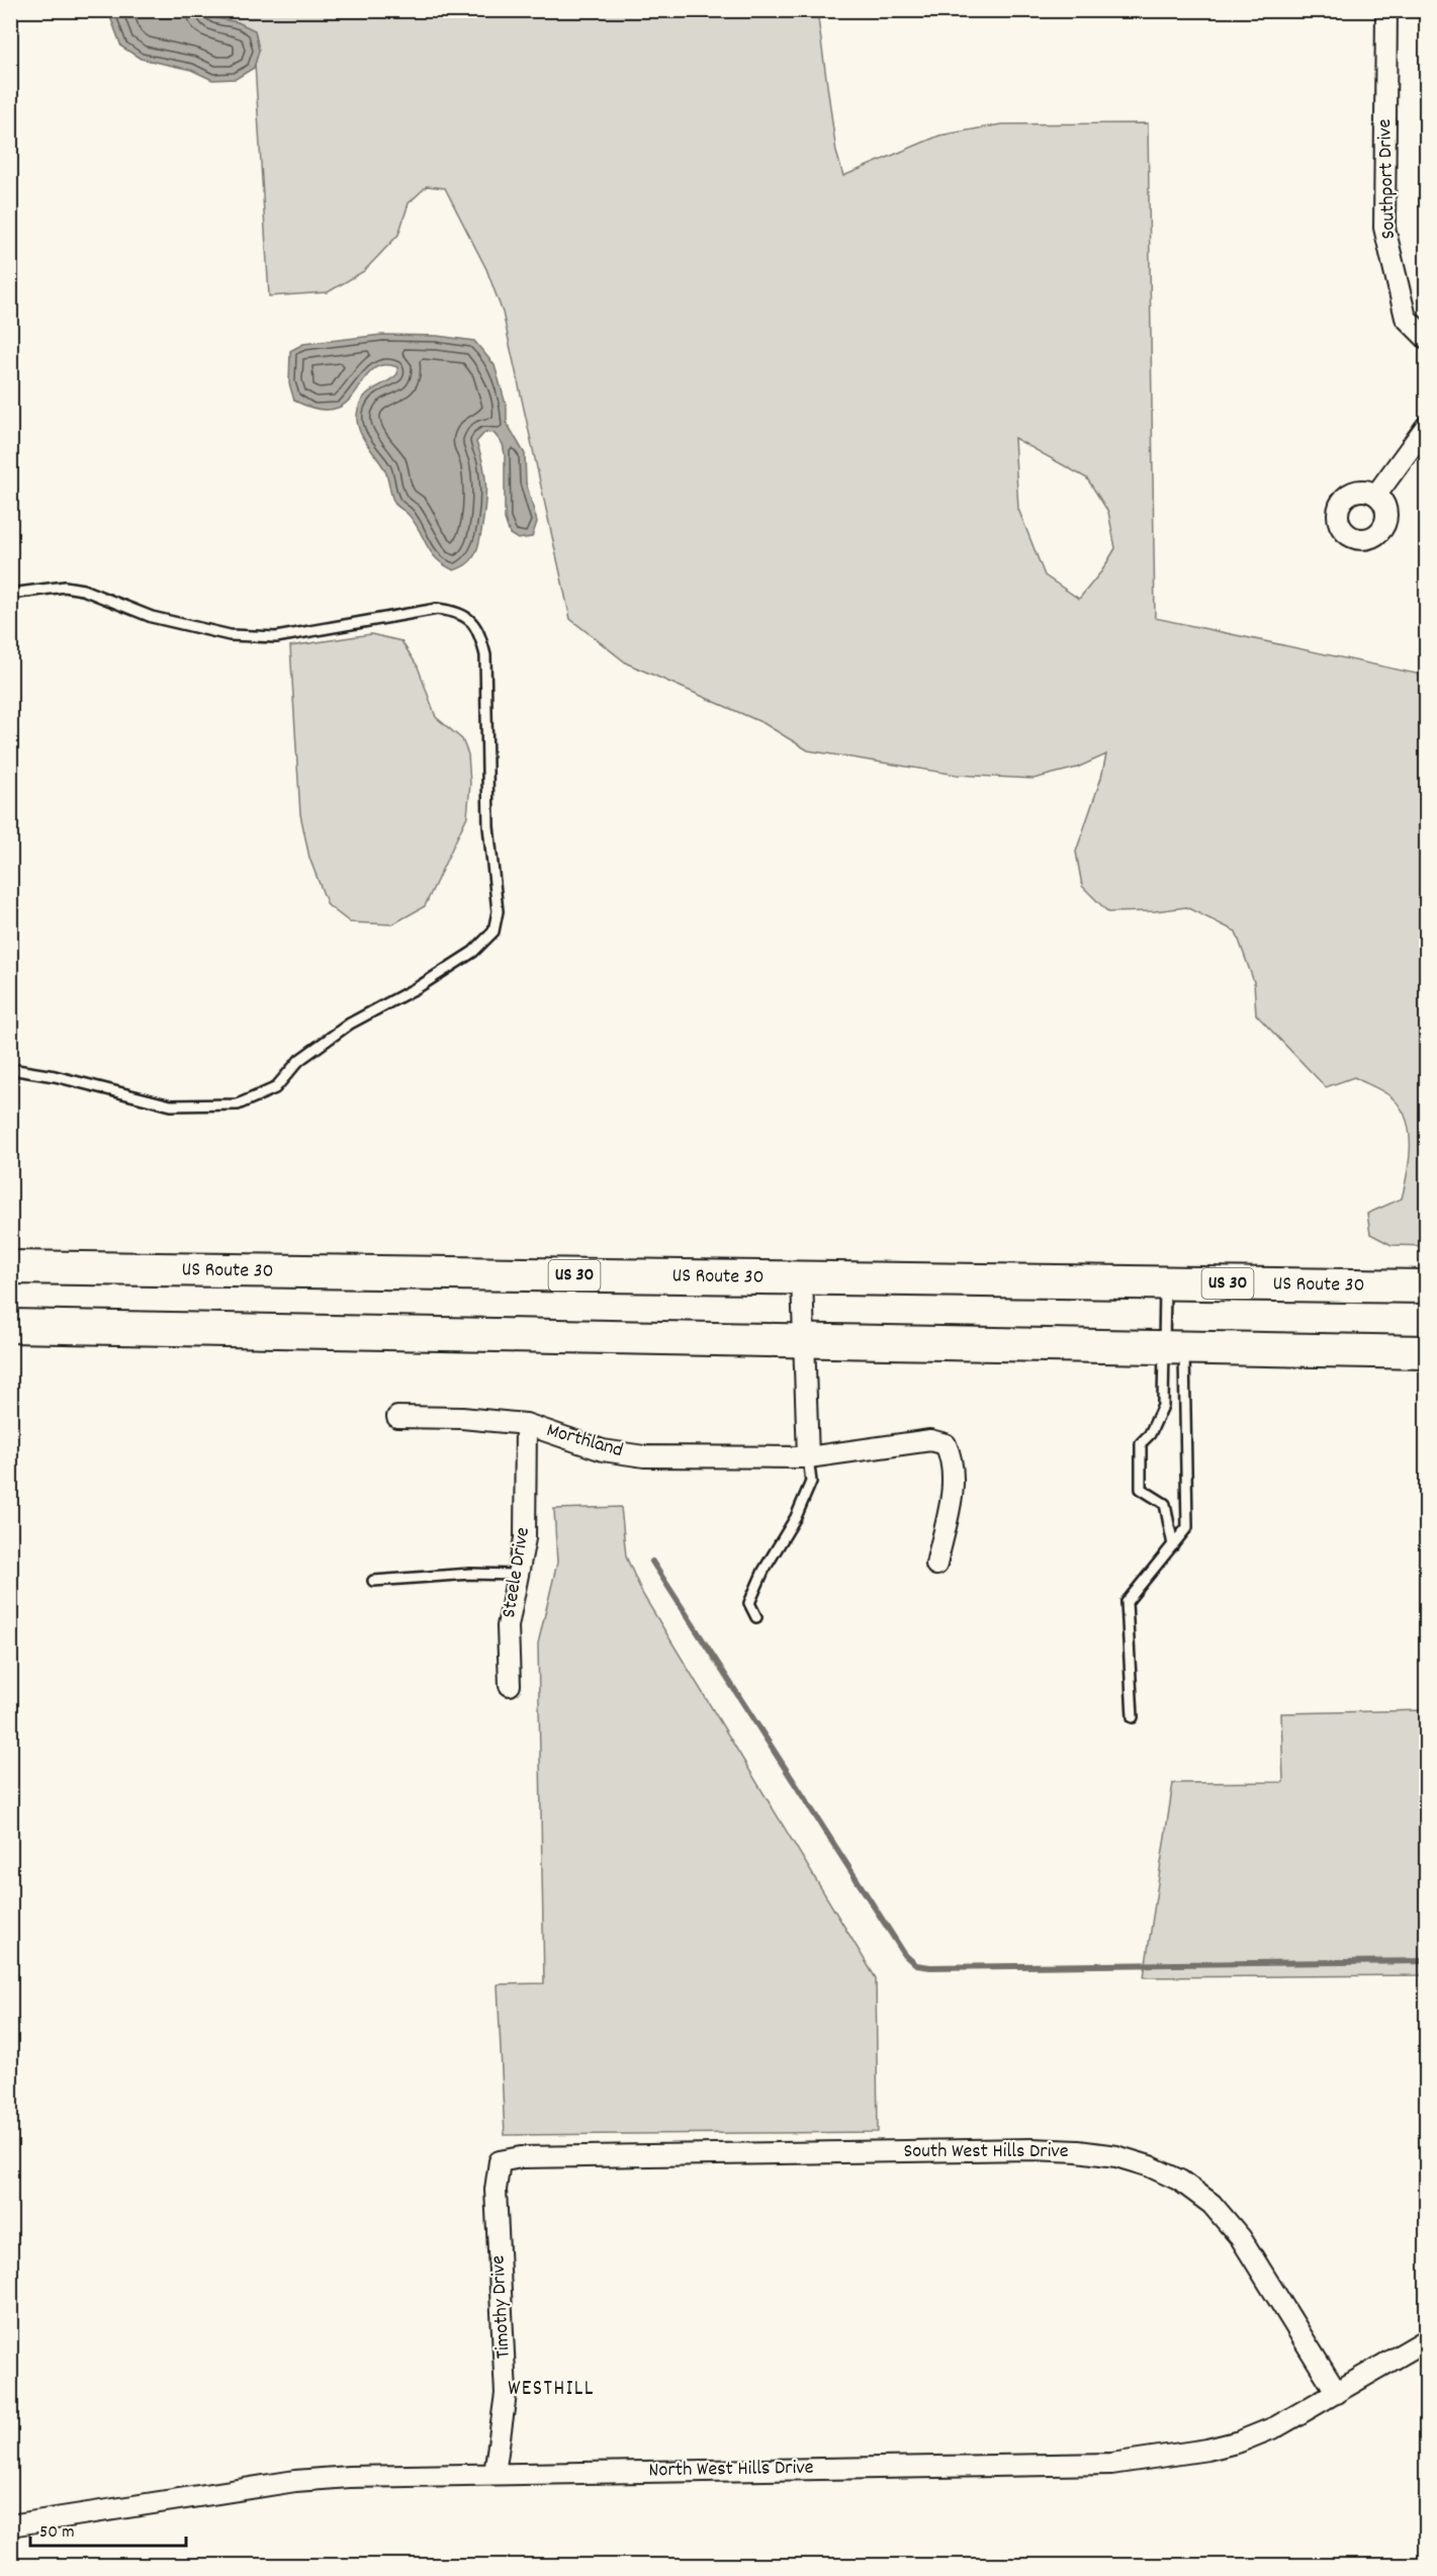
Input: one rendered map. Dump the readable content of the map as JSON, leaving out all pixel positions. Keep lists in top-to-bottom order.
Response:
{
  "streets": {
    "highway": ["US Route 30", "US 30"],
    "street": [
      "Southport Drive",
      "Morthland",
      "Steele Drive",
      "South West Hills Drive",
      "Timothy Drive",
      "North West Hills Drive"
    ]
  },
  "crossings": [
    ["Morthland", "Steele Drive"],
    ["South West Hills Drive", "Timothy Drive"],
    ["South West Hills Drive", "North West Hills Drive"],
    ["Timothy Drive", "North West Hills Drive"]
  ],
  "districts": ["WESTHILL"],
  "scale_bar": "50 m"
}
